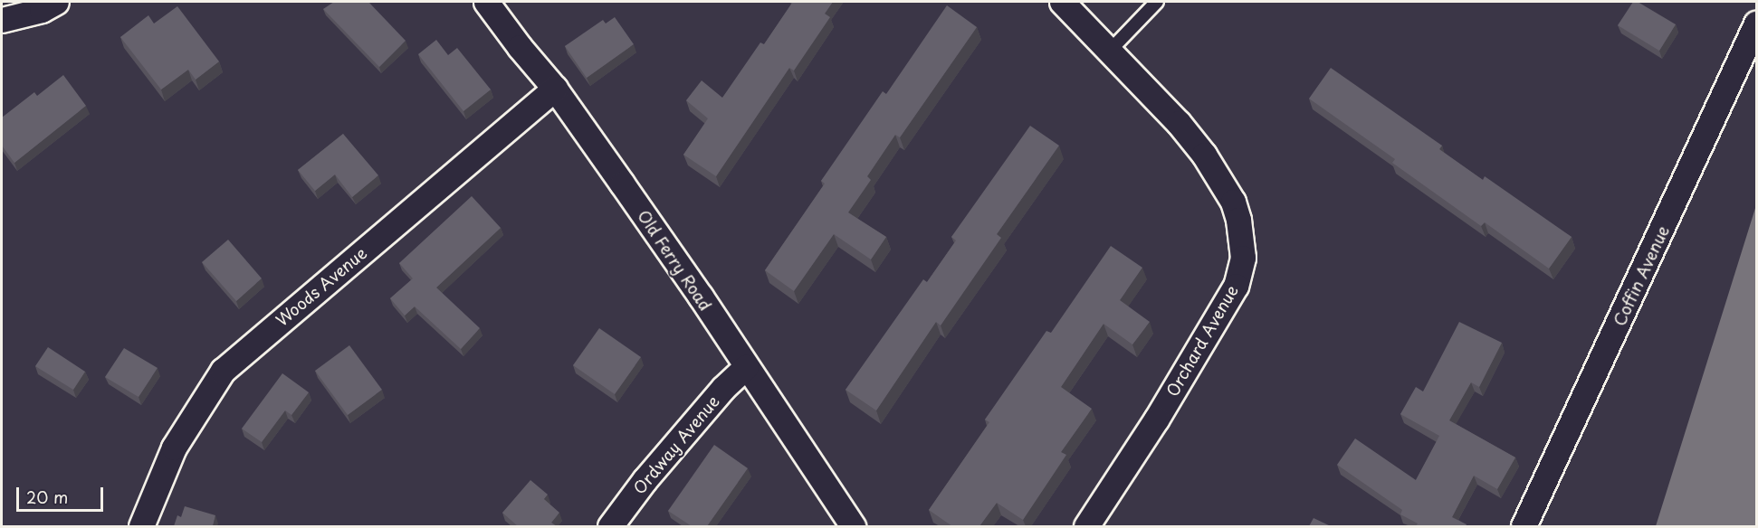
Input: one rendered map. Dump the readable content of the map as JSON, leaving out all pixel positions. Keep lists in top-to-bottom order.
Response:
{
  "streets": {
    "street": [
      "Old Ferry Road",
      "Coffin Avenue",
      "Woods Avenue",
      "Orchard Avenue",
      "Ordway Avenue"
    ]
  },
  "crossings": [
    ["Old Ferry Road", "Woods Avenue"],
    ["Old Ferry Road", "Ordway Avenue"]
  ],
  "scale_bar": "20 m"
}
